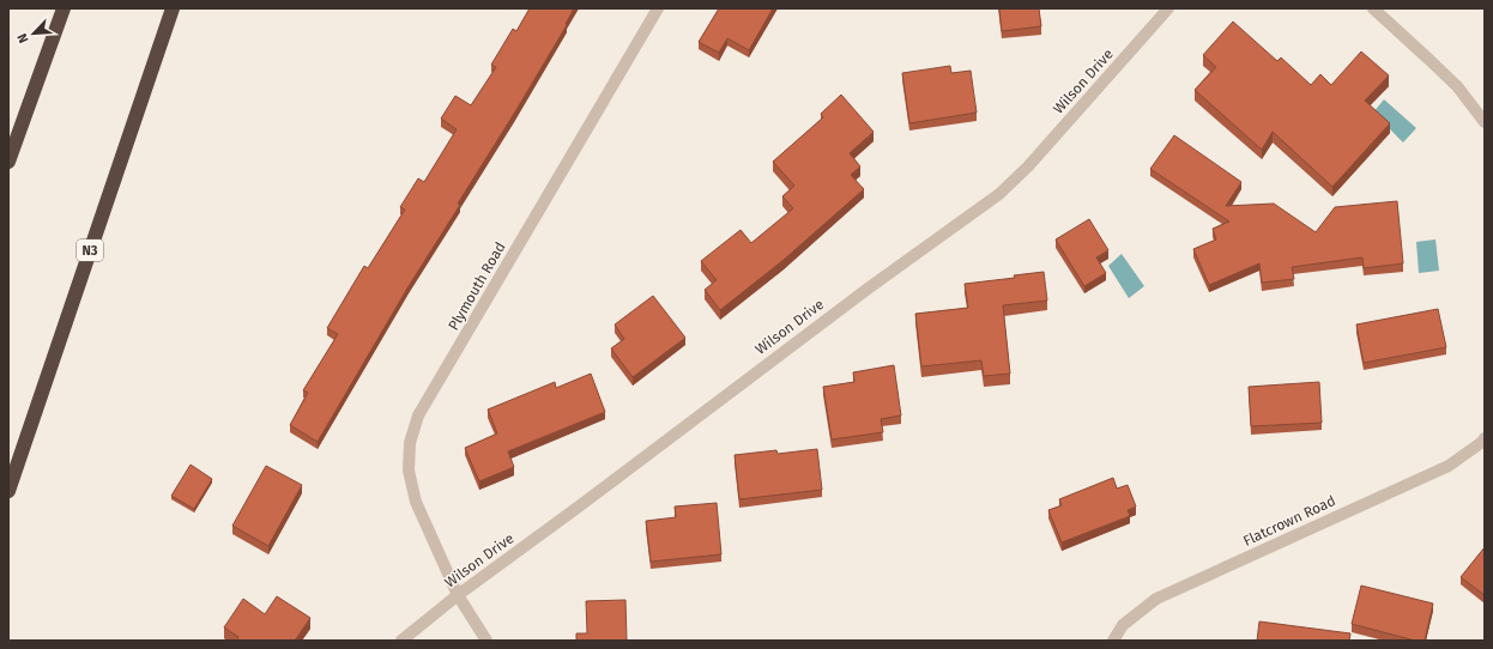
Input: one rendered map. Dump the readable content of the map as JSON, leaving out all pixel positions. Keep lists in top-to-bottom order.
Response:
{
  "streets": {
    "highway": ["N3"],
    "street": ["Wilson Drive", "Plymouth Road", "Flatcrown Road"]
  },
  "crossings": [
    ["Wilson Drive", "Plymouth Road"]
  ],
  "north": "bottom left"
}
